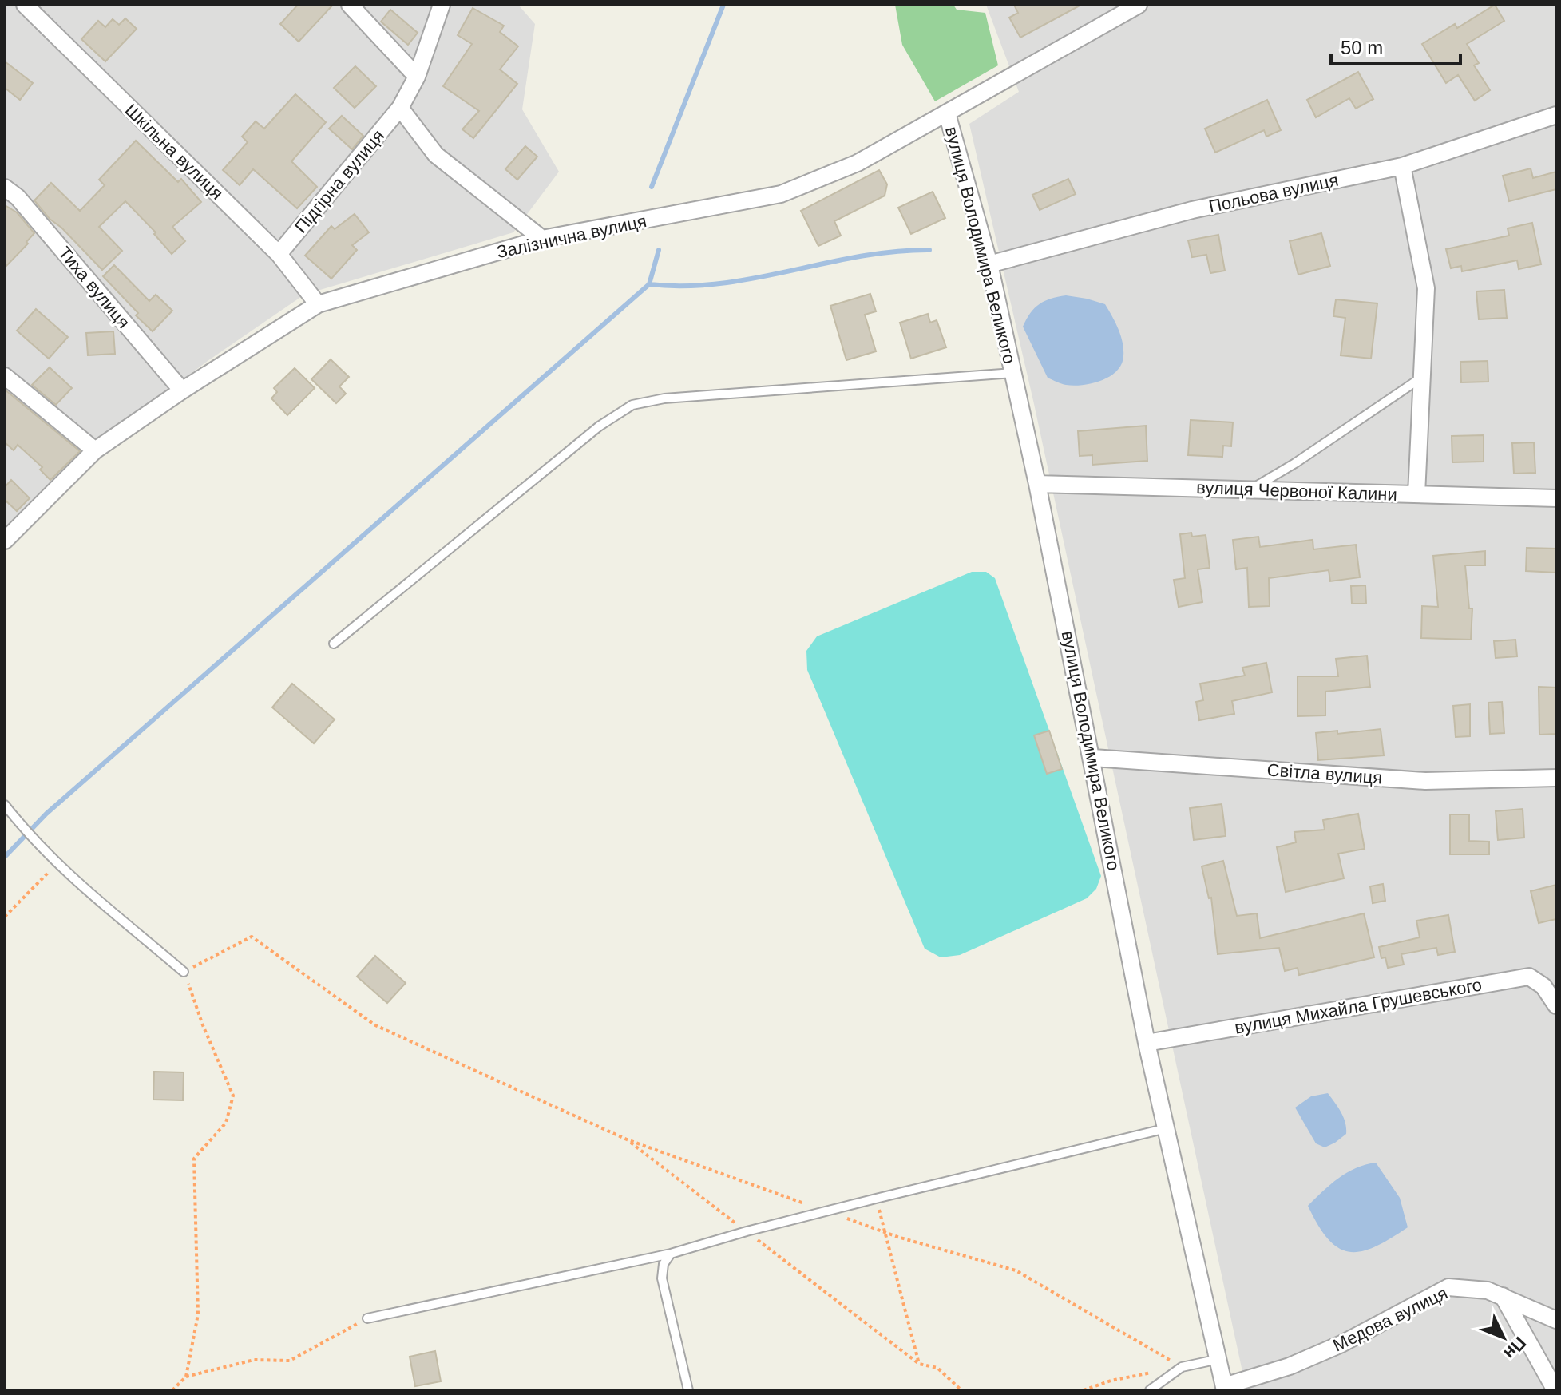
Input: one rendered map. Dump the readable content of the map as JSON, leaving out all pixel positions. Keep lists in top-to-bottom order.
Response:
{
  "streets": {
    "street": [
      "Шкільна вулиця",
      "Підгірна вулиця",
      "Польова вулиця",
      "Залізнична вулиця",
      "вулиця Володимира Великого",
      "Тиха вулиця",
      "вулиця Червоної Калини",
      "Світла вулиця",
      "вулиця Михайла Грушевського",
      "Медова вулиця"
    ]
  },
  "crossings": [
    ["Шкільна вулиця", "Підгірна вулиця"],
    ["Шкільна вулиця", "Залізнична вулиця"],
    ["Польова вулиця", "вулиця Володимира Великого"],
    ["Залізнична вулиця", "вулиця Володимира Великого"],
    ["Залізнична вулиця", "Тиха вулиця"],
    ["вулиця Володимира Великого", "вулиця Червоної Калини"],
    ["вулиця Володимира Великого", "Світла вулиця"],
    ["вулиця Володимира Великого", "вулиця Михайла Грушевського"],
    ["вулиця Володимира Великого", "Медова вулиця"]
  ],
  "scale_bar": "50 m",
  "north": "bottom right"
}
